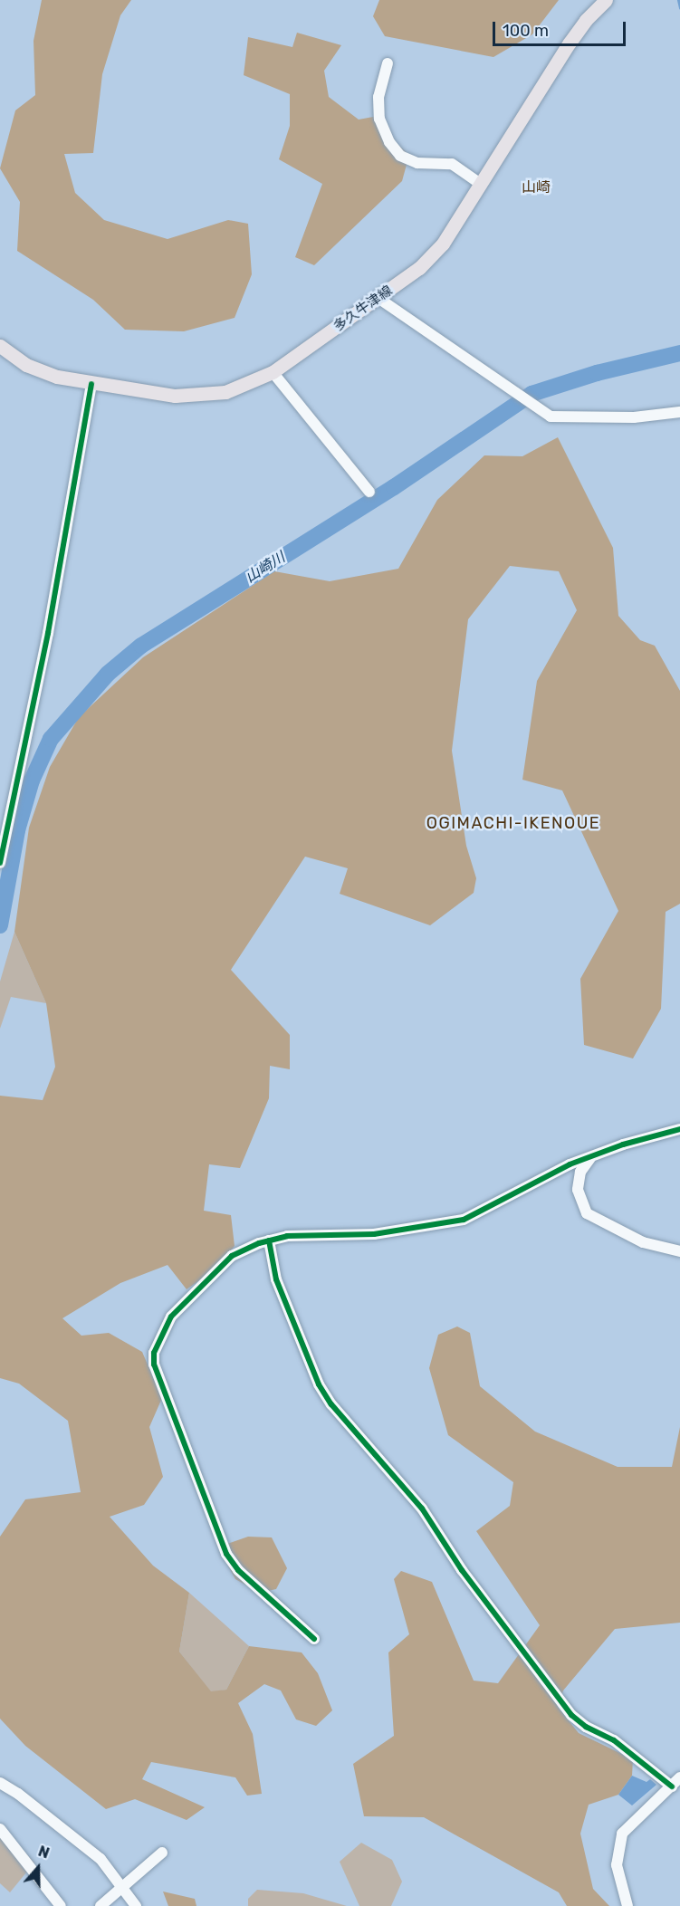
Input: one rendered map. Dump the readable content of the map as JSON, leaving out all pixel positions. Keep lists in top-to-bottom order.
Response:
{
  "streets": {
    "main road": ["多久牛津線"]
  },
  "districts": ["山崎", "OGIMACHI-IKENOUE"],
  "water": ["山崎川"],
  "scale_bar": "100 m",
  "north": "top"
}
